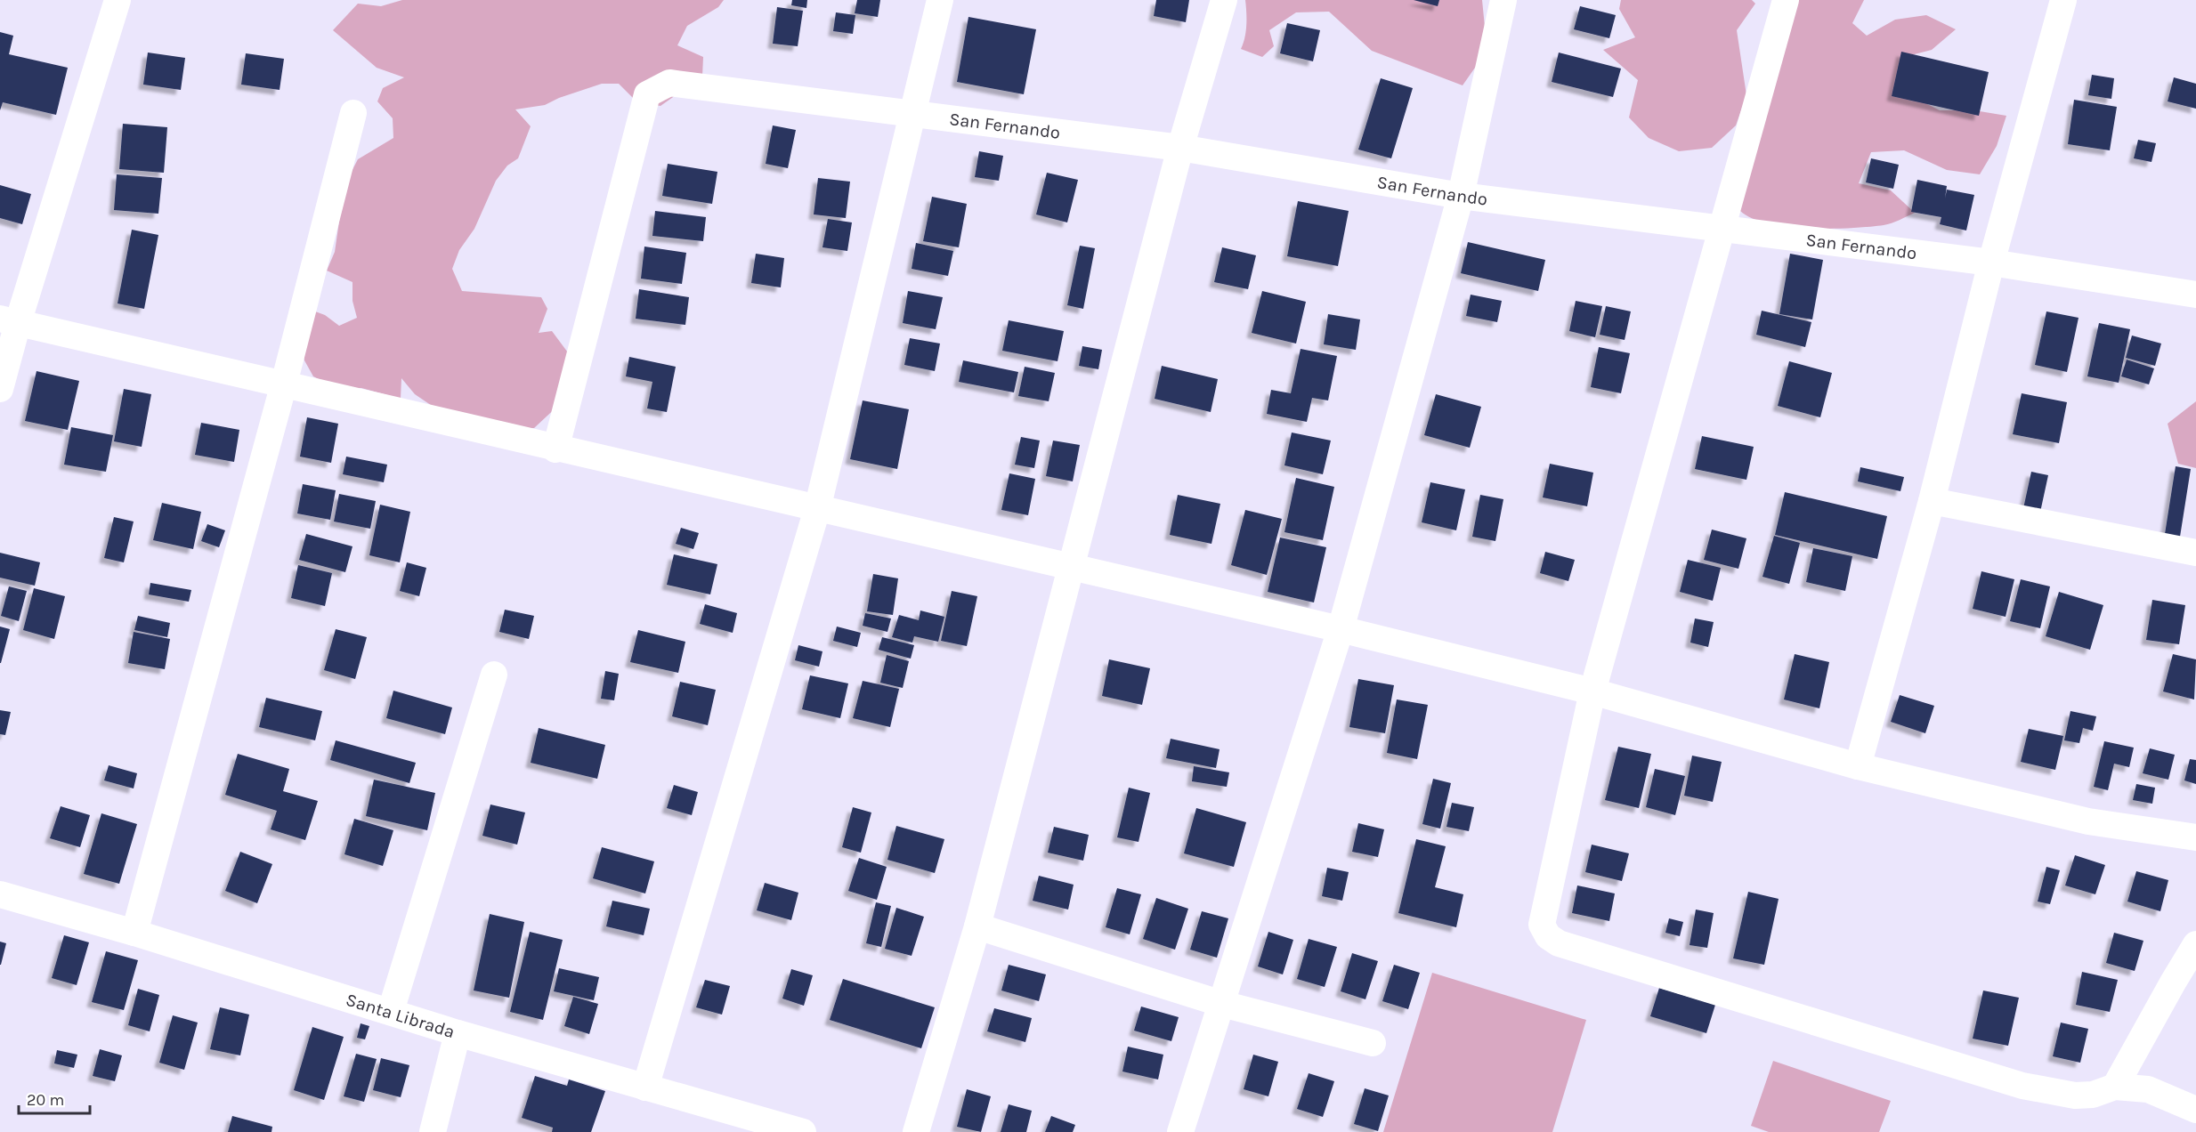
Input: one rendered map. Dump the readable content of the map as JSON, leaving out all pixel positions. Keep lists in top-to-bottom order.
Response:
{
  "streets": {
    "street": ["San Fernando", "Santa Librada"]
  },
  "scale_bar": "20 m"
}
